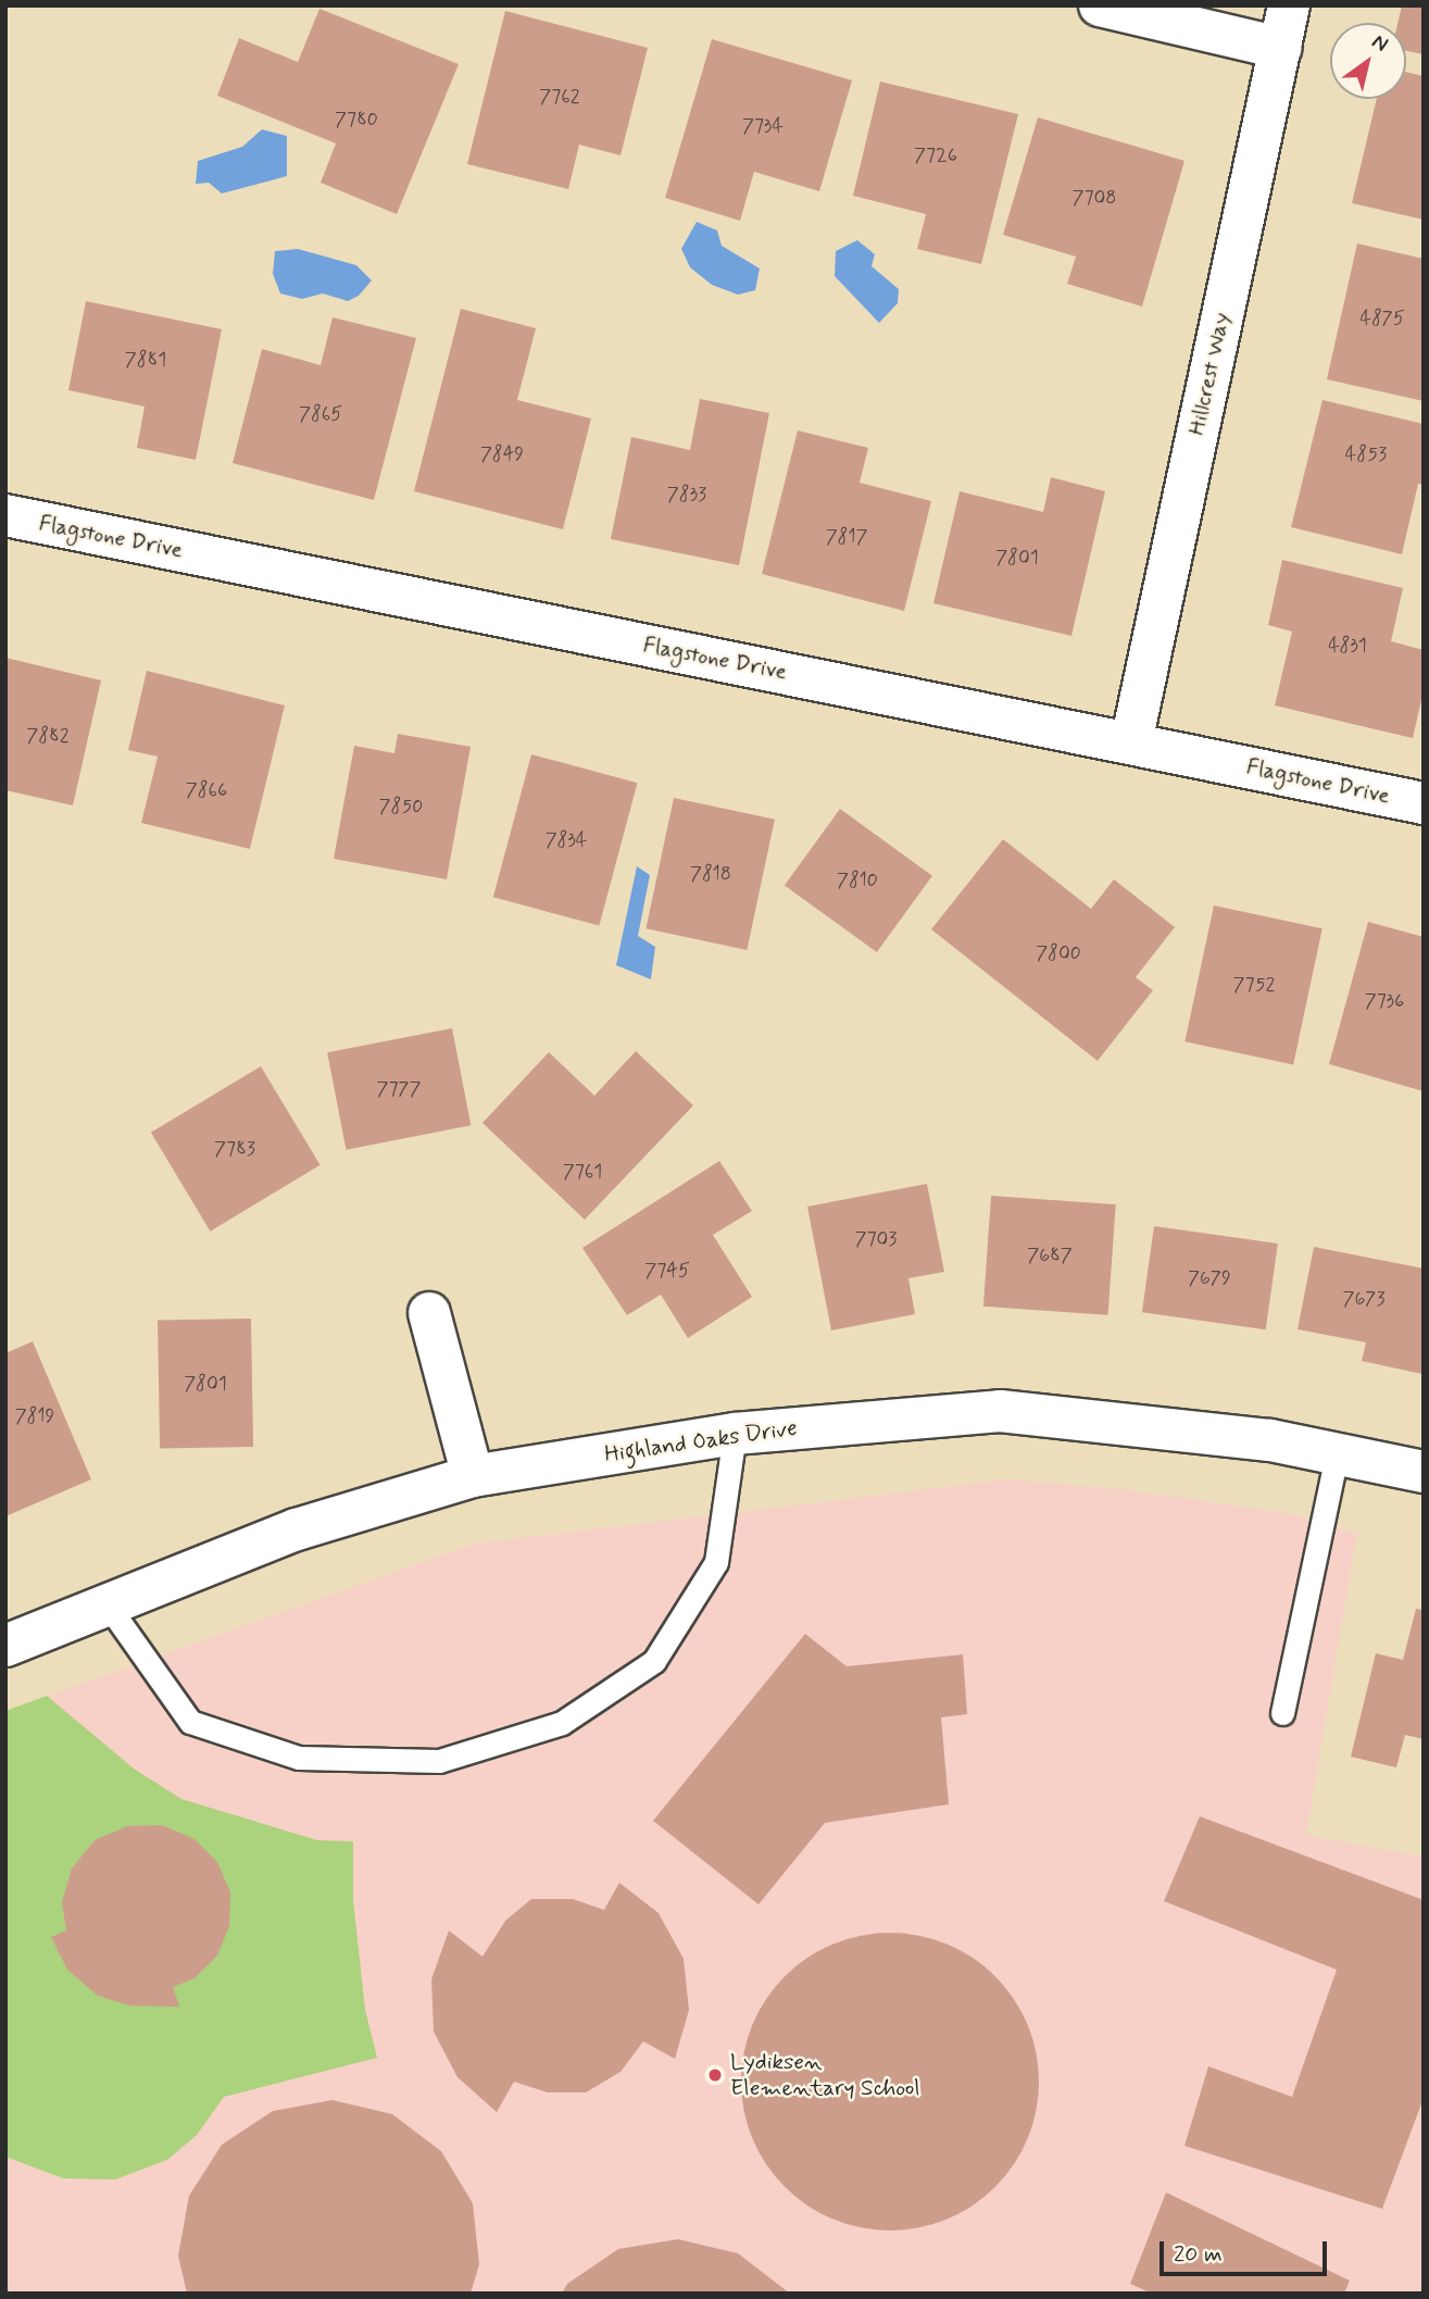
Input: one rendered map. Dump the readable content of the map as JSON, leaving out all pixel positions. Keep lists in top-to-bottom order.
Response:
{
  "streets": {
    "street": ["Hillcrest Way", "Flagstone Drive", "Highland Oaks Drive"]
  },
  "crossings": [
    ["Hillcrest Way", "Flagstone Drive"]
  ],
  "places": ["Lydiksen Elementary School"],
  "house_numbers": [
    "7762",
    "7780",
    "7734",
    "7726",
    "7708",
    "4875",
    "7881",
    "7865",
    "7849",
    "4853",
    "7833",
    "7817",
    "7801",
    "4831",
    "7882",
    "7866",
    "7850",
    "7834",
    "7818",
    "7810",
    "7800",
    "7752",
    "7736",
    "7777",
    "7783",
    "7761",
    "7703",
    "7687",
    "7745",
    "7679",
    "7673",
    "7801",
    "7819"
  ],
  "scale_bar": "20 m",
  "north": "top right"
}
